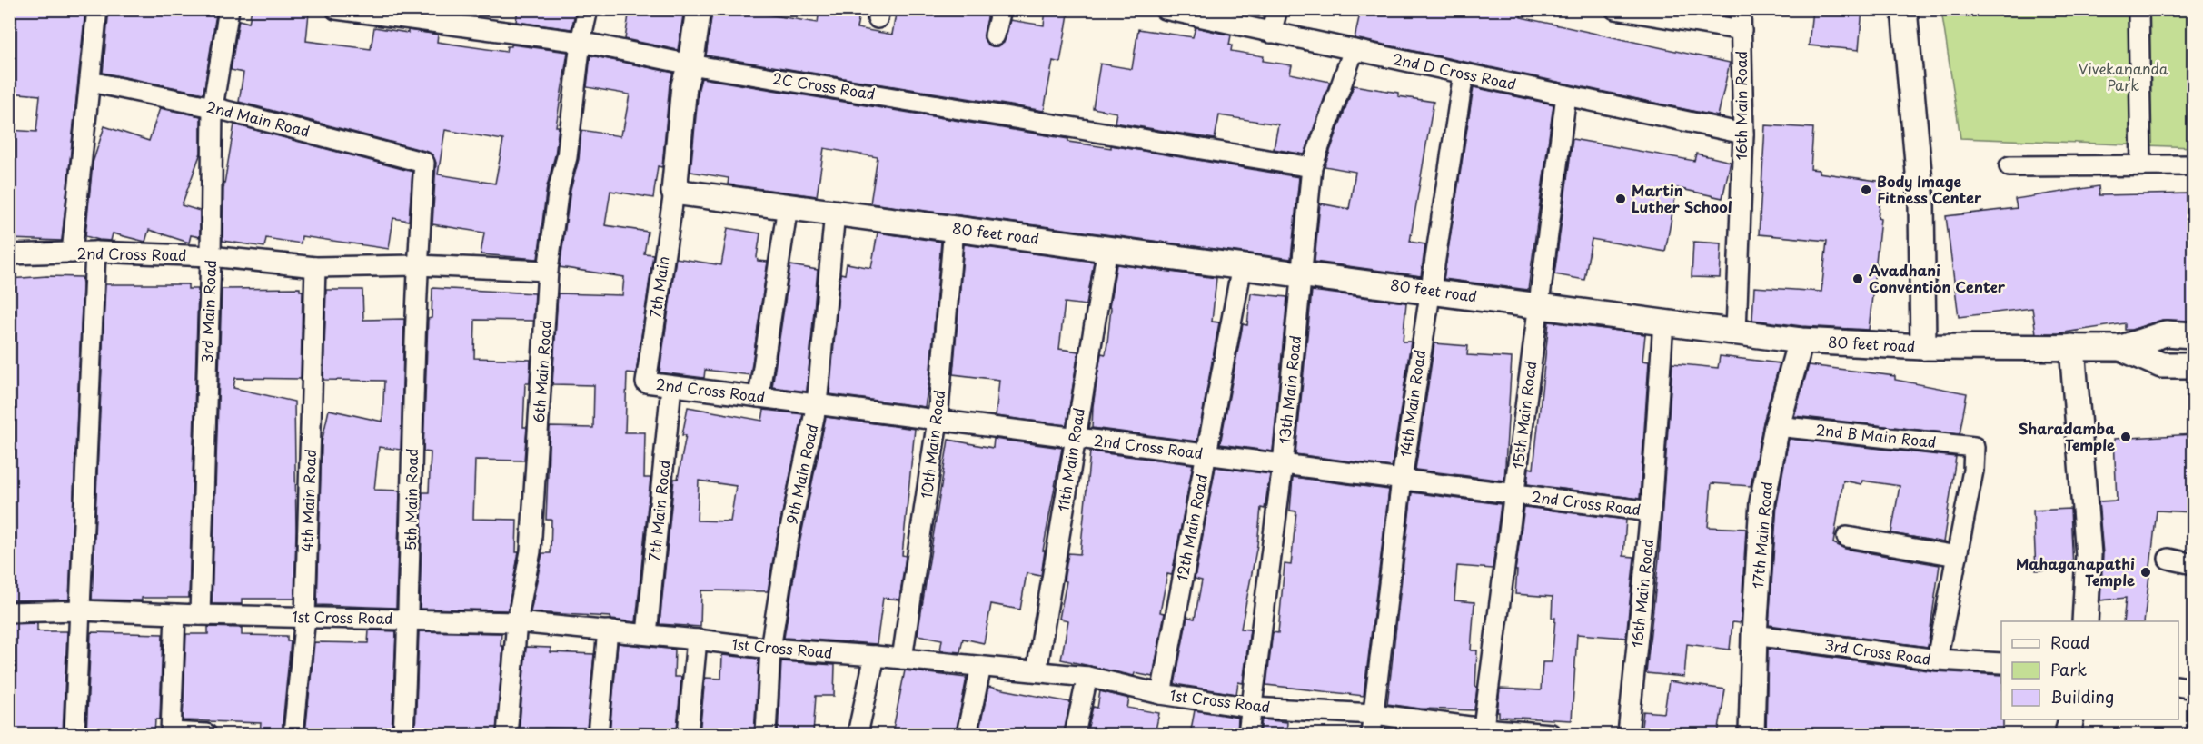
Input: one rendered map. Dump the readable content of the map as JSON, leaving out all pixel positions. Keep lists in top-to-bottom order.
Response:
{
  "streets": {
    "street": [
      "2nd D Cross Road",
      "2C Cross Road",
      "16th Main Road",
      "2nd Main Road",
      "80 feet road",
      "2nd Cross Road",
      "7th Main",
      "3rd Main Road",
      "6th Main Road",
      "13th Main Road",
      "14th Main Road",
      "15th Main Road",
      "2nd B Main Road",
      "10th Main Road",
      "11th Main Road",
      "9th Main Road",
      "5th Main Road",
      "4th Main Road",
      "7th Main Road",
      "12th Main Road",
      "17th Main Road",
      "1st Cross Road",
      "3rd Cross Road"
    ]
  },
  "crossings": [
    ["2nd D Cross Road", "16th Main Road"],
    ["2nd D Cross Road", "13th Main Road"],
    ["2nd D Cross Road", "14th Main Road"],
    ["2nd D Cross Road", "15th Main Road"],
    ["2C Cross Road", "6th Main Road"],
    ["2C Cross Road", "13th Main Road"],
    ["16th Main Road", "80 feet road"],
    ["16th Main Road", "2nd Cross Road"],
    ["2nd Main Road", "3rd Main Road"],
    ["2nd Main Road", "5th Main Road"],
    ["80 feet road", "7th Main"],
    ["80 feet road", "13th Main Road"],
    ["80 feet road", "14th Main Road"],
    ["80 feet road", "15th Main Road"],
    ["80 feet road", "10th Main Road"],
    ["80 feet road", "11th Main Road"],
    ["80 feet road", "9th Main Road"],
    ["80 feet road", "12th Main Road"],
    ["80 feet road", "17th Main Road"],
    ["2nd Cross Road", "7th Main"],
    ["2nd Cross Road", "3rd Main Road"],
    ["2nd Cross Road", "6th Main Road"],
    ["2nd Cross Road", "13th Main Road"],
    ["2nd Cross Road", "14th Main Road"],
    ["2nd Cross Road", "15th Main Road"],
    ["2nd Cross Road", "10th Main Road"],
    ["2nd Cross Road", "11th Main Road"],
    ["2nd Cross Road", "9th Main Road"],
    ["2nd Cross Road", "5th Main Road"],
    ["2nd Cross Road", "4th Main Road"],
    ["2nd Cross Road", "7th Main Road"],
    ["2nd Cross Road", "12th Main Road"],
    ["3rd Main Road", "1st Cross Road"],
    ["6th Main Road", "1st Cross Road"],
    ["13th Main Road", "1st Cross Road"],
    ["14th Main Road", "1st Cross Road"],
    ["15th Main Road", "1st Cross Road"],
    ["2nd B Main Road", "17th Main Road"],
    ["10th Main Road", "1st Cross Road"],
    ["11th Main Road", "1st Cross Road"],
    ["9th Main Road", "1st Cross Road"],
    ["5th Main Road", "1st Cross Road"],
    ["4th Main Road", "1st Cross Road"],
    ["7th Main Road", "1st Cross Road"],
    ["12th Main Road", "1st Cross Road"],
    ["17th Main Road", "3rd Cross Road"]
  ],
  "parks": ["Vivekananda Park"],
  "places": [
    "Body Image Fitness Center",
    "Martin Luther School",
    "Avadhani Convention Center",
    "Sharadamba Temple",
    "Mahaganapathi Temple"
  ],
  "legend": ["Road", "Park", "Building"]
}
